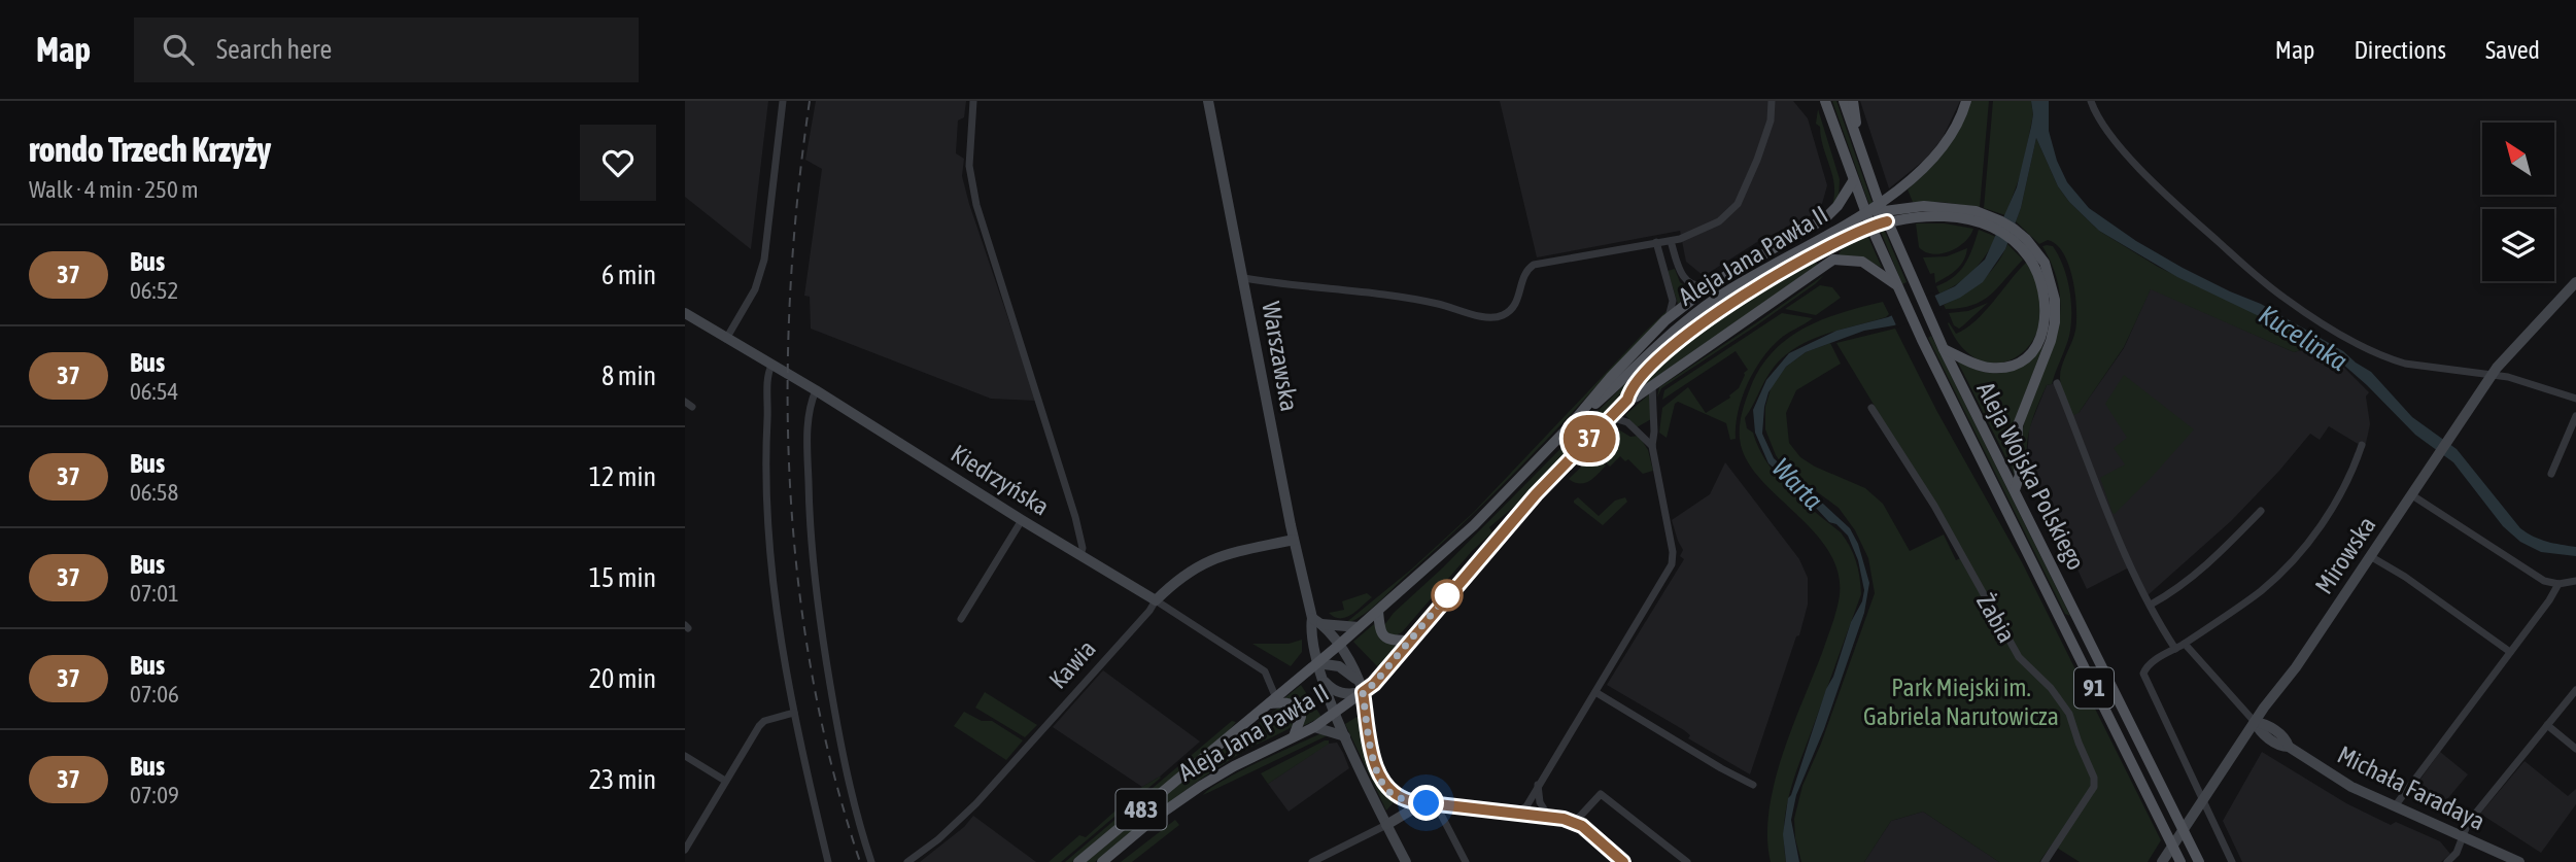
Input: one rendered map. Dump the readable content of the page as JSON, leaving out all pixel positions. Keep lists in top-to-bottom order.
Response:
{
  "streets": {
    "main road": [
      "Aleja Jana Pawła II",
      "Aleja Wojska Polskiego",
      "91",
      "483"
    ],
    "street": [
      "Warszawska",
      "Kiedrzyńska",
      "Mirowska",
      "Żabia",
      "Kawia",
      "Michała Faradaya"
    ]
  },
  "crossings": [
    ["Aleja Jana Pawła II", "Warszawska"],
    ["Aleja Jana Pawła II", "Aleja Wojska Polskiego"],
    ["Aleja Jana Pawła II", "Kiedrzyńska"],
    ["Warszawska", "Kawia"],
    ["Kiedrzyńska", "Kawia"],
    ["Mirowska", "Michała Faradaya"]
  ],
  "water": ["Kucelinka", "Warta"],
  "parks": ["Park Miejski im. Gabriela Narutowicza"],
  "lines": ["bus line 37"],
  "north": "top left",
  "page": {
    "header": "Map",
    "search": "Search here",
    "nav": ["Map", "Directions", "Saved"],
    "heading": ["rondo Trzech Krzyży", "Walk · 4 min · 250 m"],
    "on_map": "37",
    "list": [
      {
        "mark": "37",
        "name": "Bus",
        "note": "06:52",
        "value": "6 min"
      },
      {
        "mark": "37",
        "name": "Bus",
        "note": "06:54",
        "value": "8 min"
      },
      {
        "mark": "37",
        "name": "Bus",
        "note": "06:58",
        "value": "12 min"
      },
      {
        "mark": "37",
        "name": "Bus",
        "note": "07:01",
        "value": "15 min"
      },
      {
        "mark": "37",
        "name": "Bus",
        "note": "07:06",
        "value": "20 min"
      },
      {
        "mark": "37",
        "name": "Bus",
        "note": "07:09",
        "value": "23 min"
      }
    ]
  }
}
